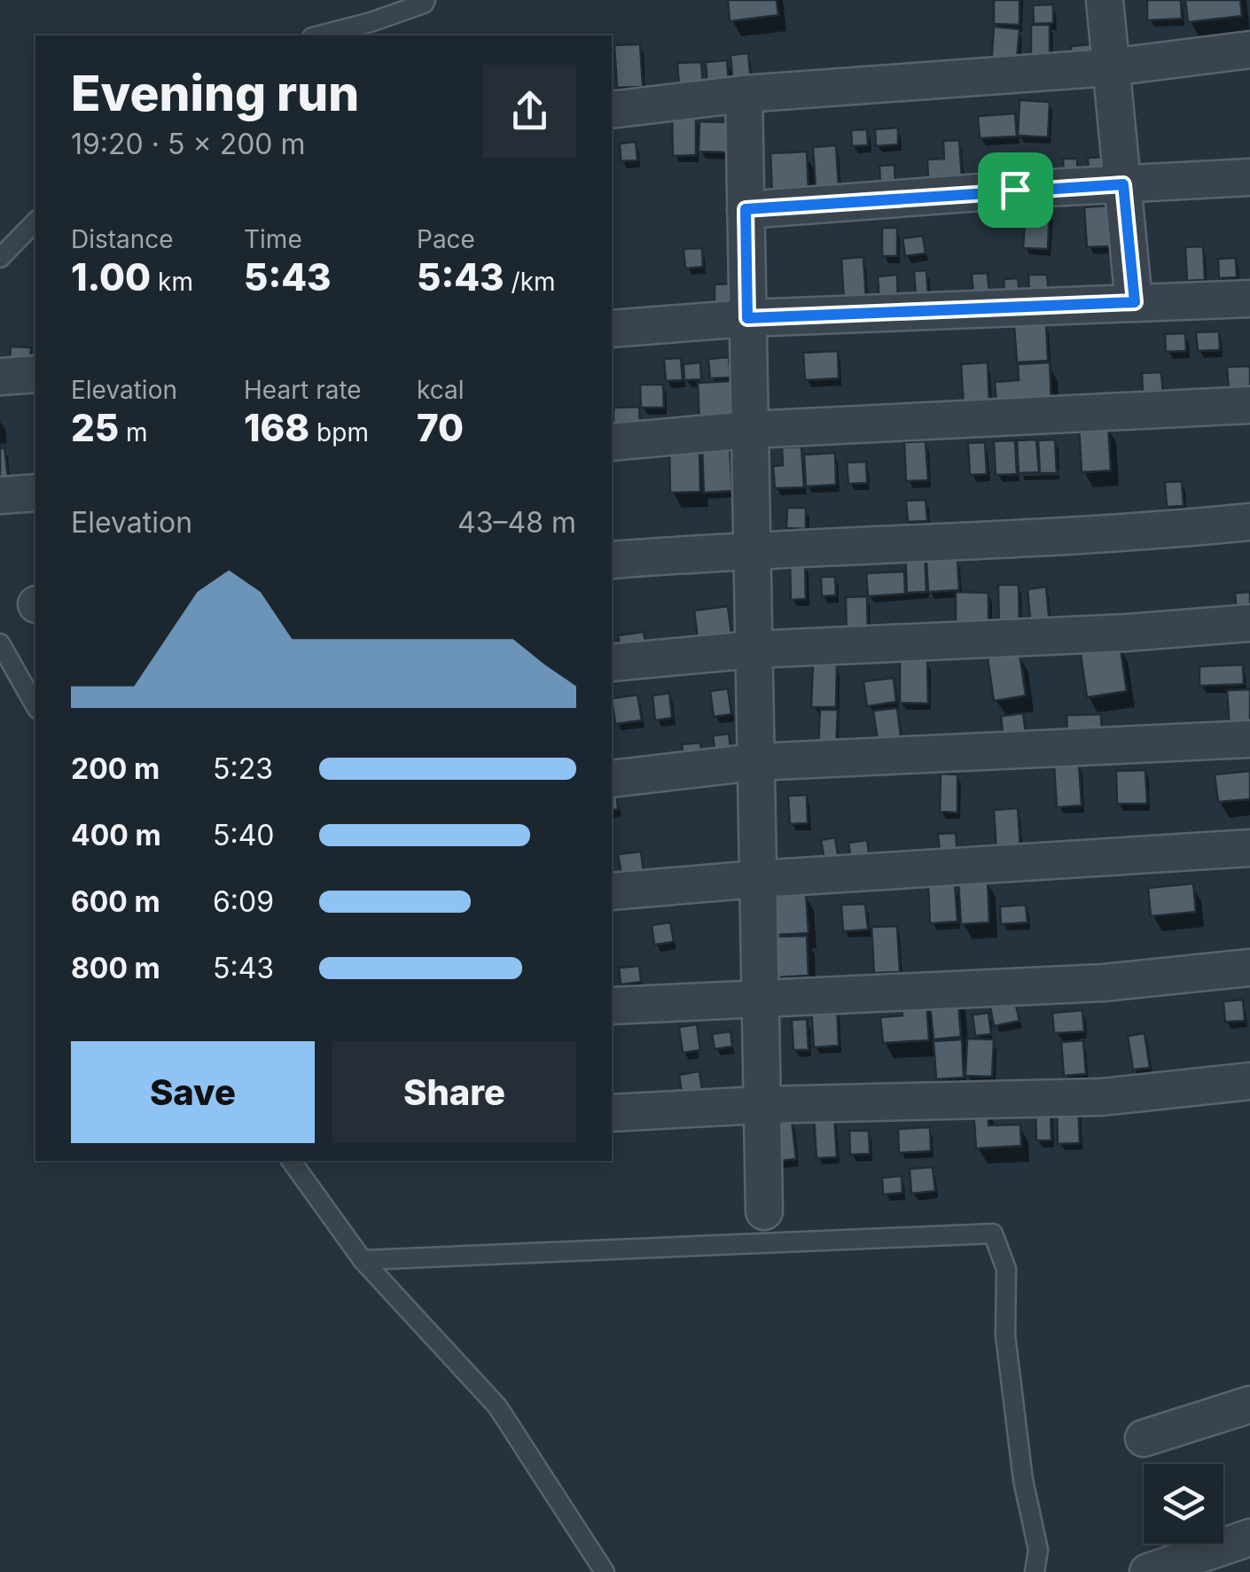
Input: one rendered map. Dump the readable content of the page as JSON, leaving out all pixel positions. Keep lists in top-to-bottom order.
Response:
{
  "page": {
    "heading": ["Evening run", "19:20 · 5 × 200 m"],
    "stats": [
      ["Distance", "1.00 km"],
      ["Time", "5:43"],
      ["Pace", "5:43 /km"],
      ["Elevation", "25 m"],
      ["Heart rate", "168 bpm"],
      ["kcal", "70"]
    ],
    "chart": ["Elevation", "43–48 m"],
    "list": [
      {
        "name": "200 m",
        "note": "5:23"
      },
      {
        "name": "400 m",
        "note": "5:40"
      },
      {
        "name": "600 m",
        "note": "6:09"
      },
      {
        "name": "800 m",
        "note": "5:43"
      }
    ],
    "buttons": ["Save", "Share"]
  }
}
